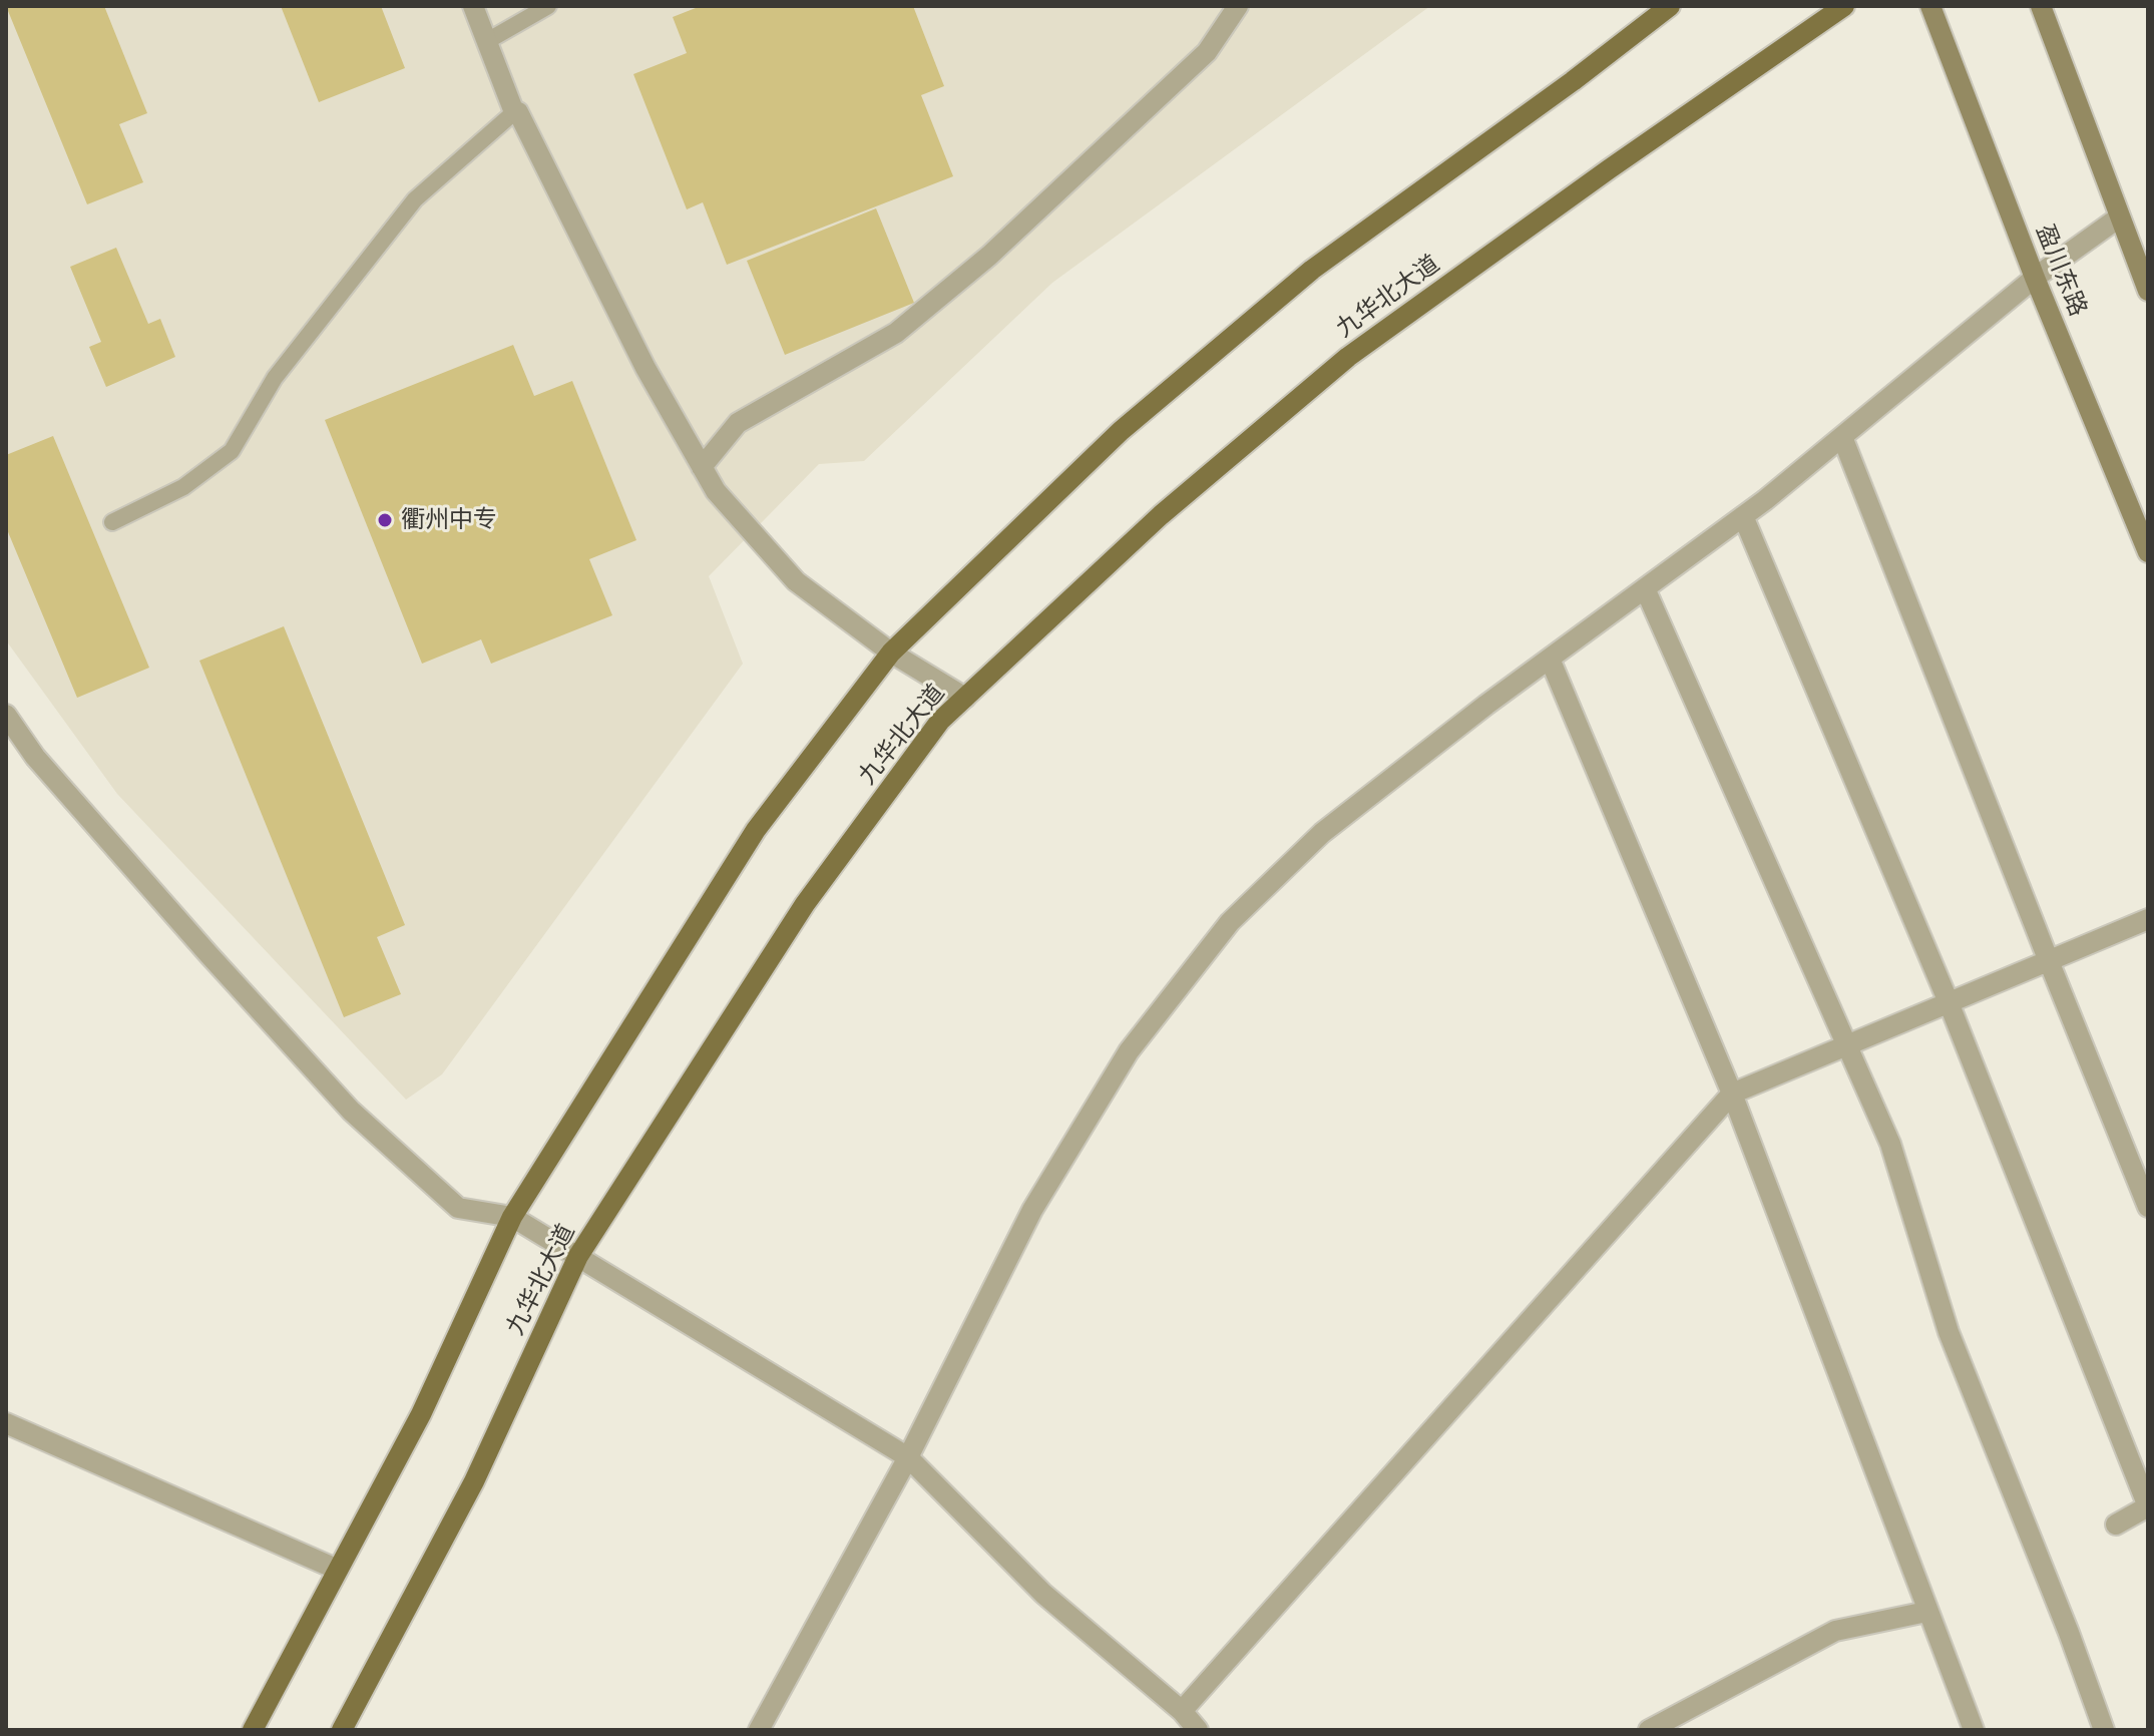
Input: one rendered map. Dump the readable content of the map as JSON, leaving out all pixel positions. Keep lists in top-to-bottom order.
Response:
{
  "streets": {
    "main road": ["盈川东路", "九华北大道"]
  },
  "places": ["衢州中专"]
}
